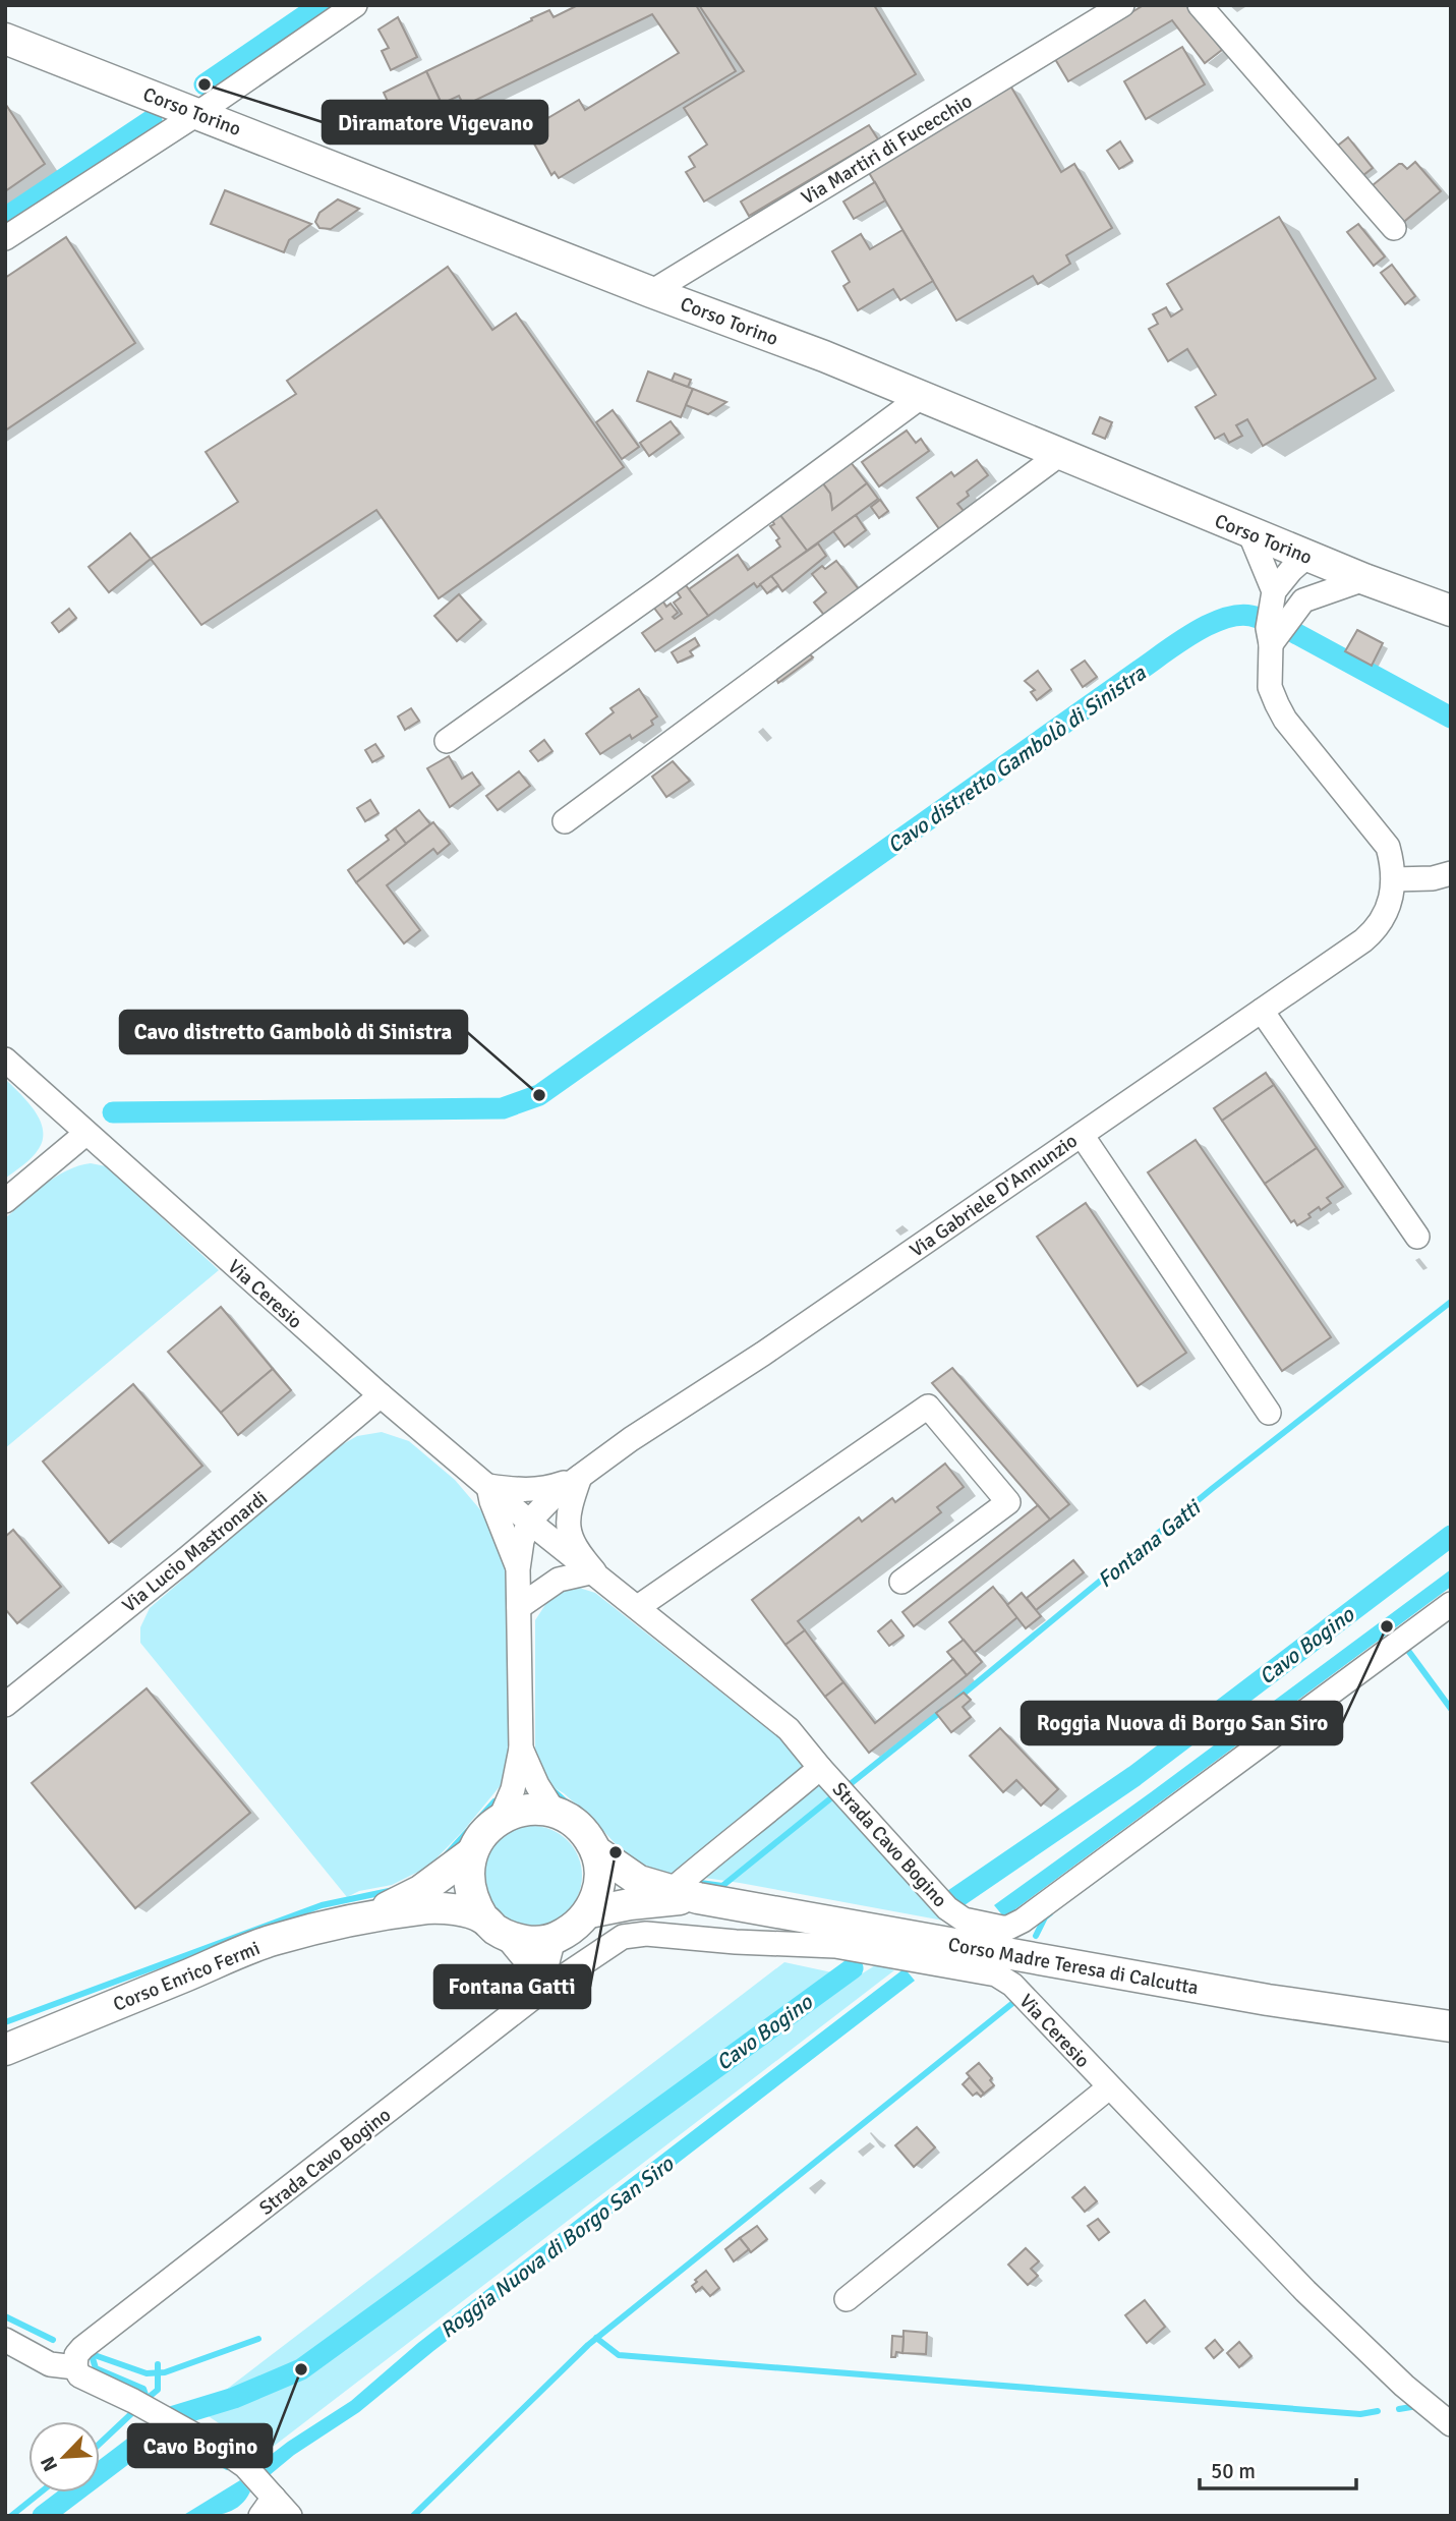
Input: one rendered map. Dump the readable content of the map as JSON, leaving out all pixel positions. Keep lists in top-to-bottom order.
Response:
{
  "streets": {
    "main road": ["Corso Torino", "Corso Madre Teresa di Calcutta", "Corso Enrico Fermi"],
    "street": [
      "Via Martiri di Fucecchio",
      "Via Gabriele D'Annunzio",
      "Via Ceresio",
      "Via Lucio Mastronardi",
      "Strada Cavo Bogino"
    ]
  },
  "crossings": [
    ["Corso Torino", "Via Martiri di Fucecchio"],
    ["Via Gabriele D'Annunzio", "Via Ceresio"],
    ["Via Gabriele D'Annunzio", "Strada Cavo Bogino"],
    ["Via Ceresio", "Via Lucio Mastronardi"],
    ["Via Ceresio", "Strada Cavo Bogino"],
    ["Corso Madre Teresa di Calcutta", "Corso Enrico Fermi"]
  ],
  "water": [
    "Cavo distretto Gambolò di Sinistra",
    "Fontana Gatti",
    "Cavo Bogino",
    "Roggia Nuova di Borgo San Siro"
  ],
  "places": [
    "Diramatore Vigevano",
    "Cavo distretto Gambolò di Sinistra",
    "Roggia Nuova di Borgo San Siro",
    "Fontana Gatti",
    "Cavo Bogino"
  ],
  "scale_bar": "50 m",
  "north": "bottom left"
}
